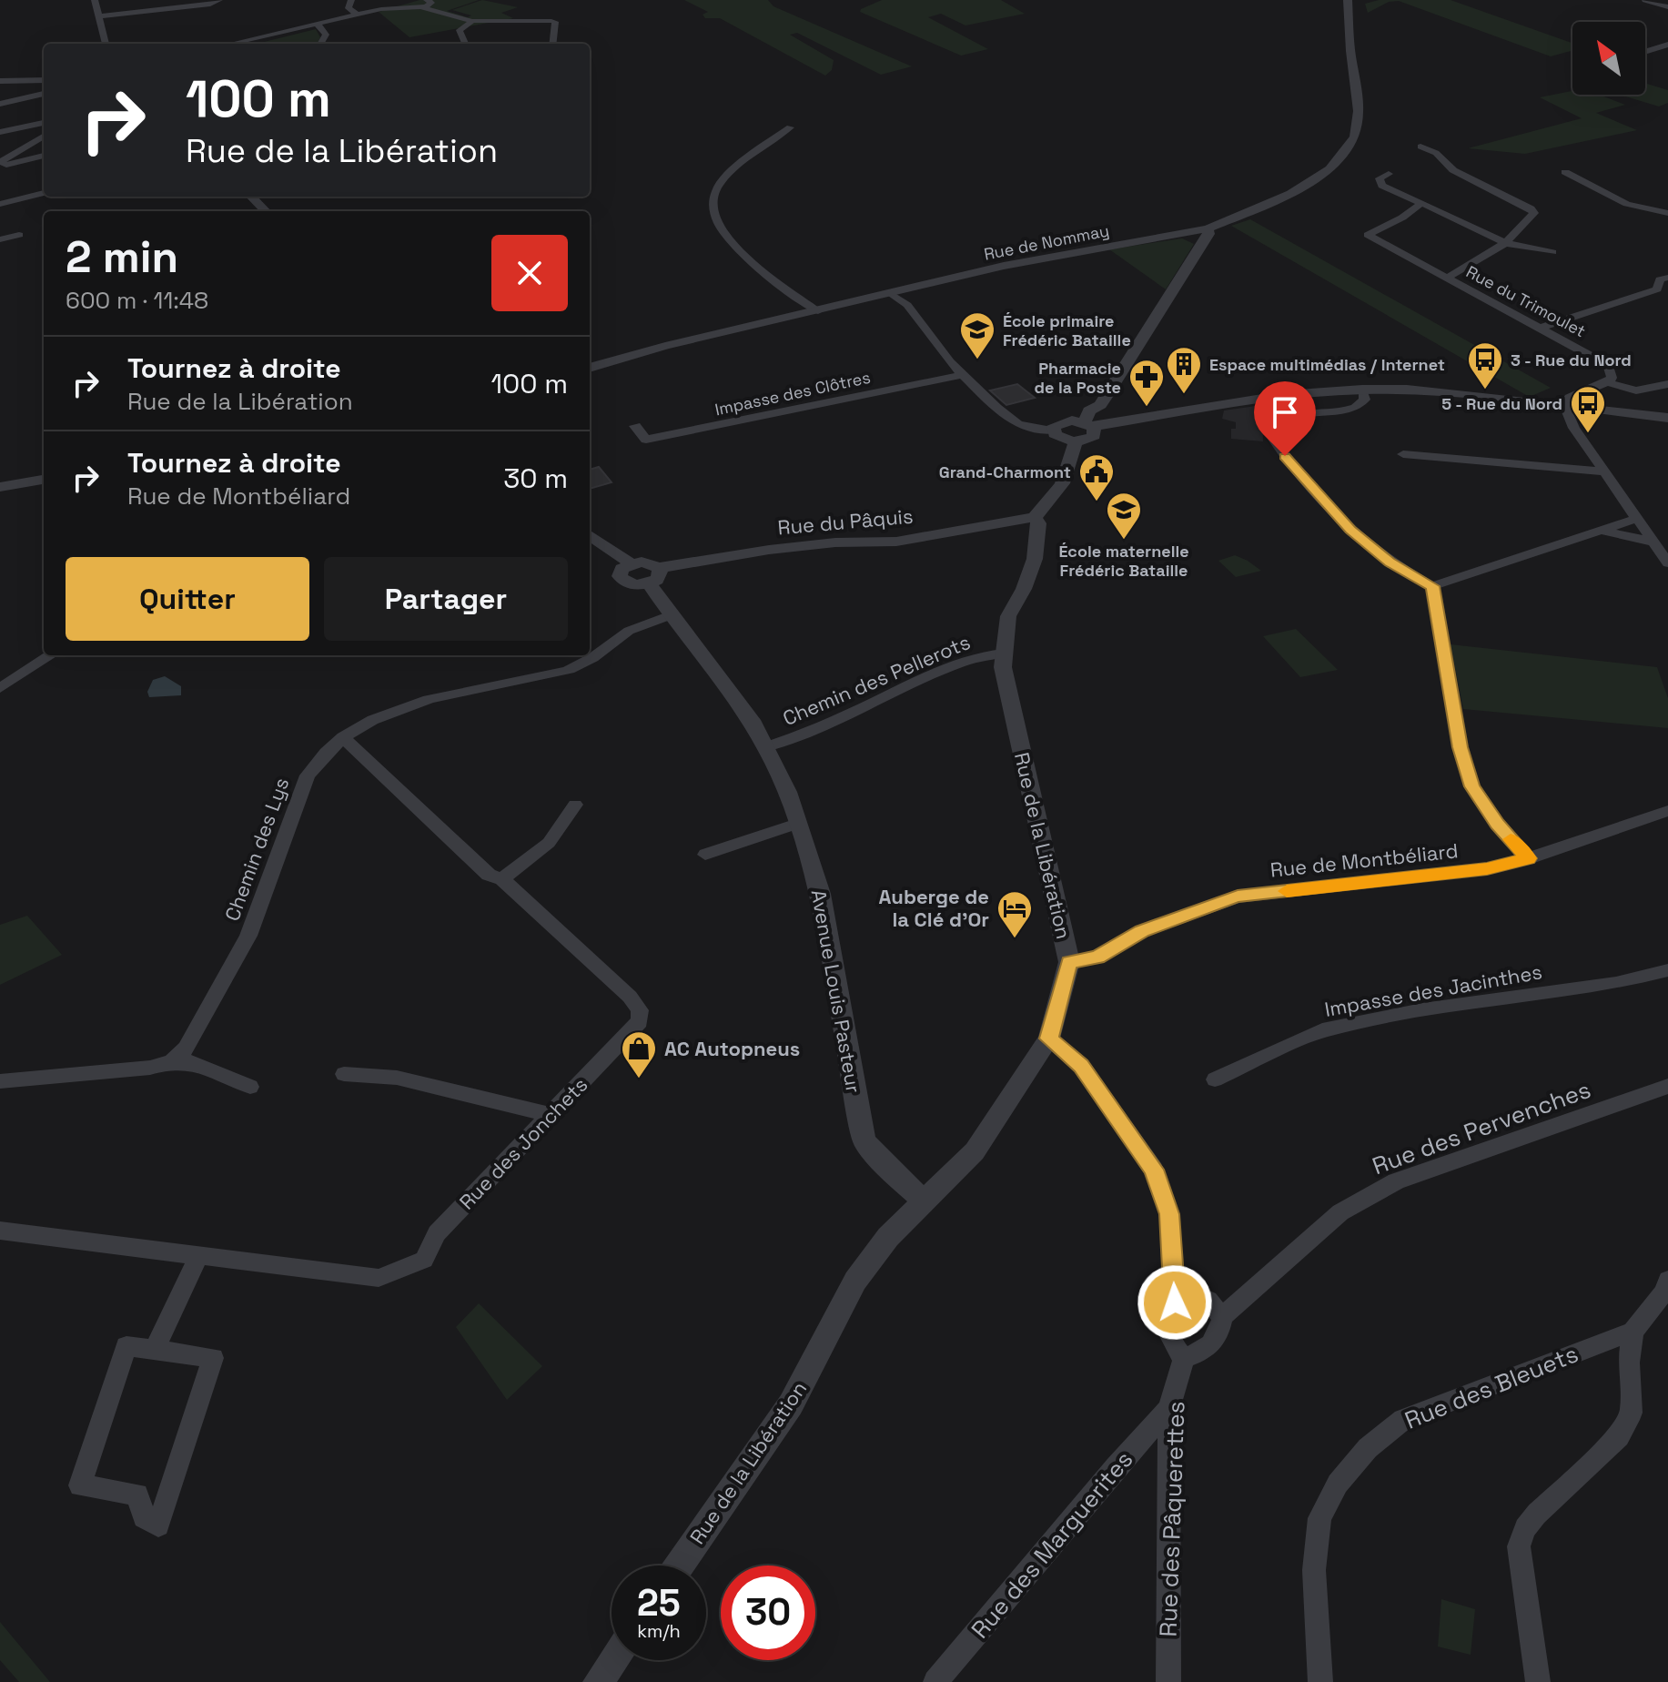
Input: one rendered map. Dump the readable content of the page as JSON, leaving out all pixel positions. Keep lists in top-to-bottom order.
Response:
{
  "streets": {
    "street": [
      "Rue de Nommay",
      "Rue du Trimoulet",
      "Impasse des Clôtres",
      "Rue du Pâquis",
      "Chemin des Pellerots",
      "Rue de la Libération",
      "Chemin des Lys",
      "Rue de Montbéliard",
      "Impasse des Jacinthes",
      "Avenue Louis Pasteur",
      "Rue des Pervenches",
      "Rue des Jonchets",
      "Rue des Bleuets",
      "Rue des Pâquerettes",
      "Rue des Marguerites"
    ]
  },
  "crossings": [
    ["Rue du Pâquis", "Rue de la Libération"],
    ["Rue du Pâquis", "Avenue Louis Pasteur"],
    ["Chemin des Pellerots", "Rue de la Libération"],
    ["Chemin des Pellerots", "Avenue Louis Pasteur"],
    ["Rue de la Libération", "Rue de Montbéliard"],
    ["Rue de la Libération", "Avenue Louis Pasteur"],
    ["Chemin des Lys", "Avenue Louis Pasteur"],
    ["Chemin des Lys", "Rue des Jonchets"],
    ["Rue des Pervenches", "Rue des Pâquerettes"],
    ["Rue des Pâquerettes", "Rue des Marguerites"]
  ],
  "places": {
    "school or university": ["École primaire Frédéric Bataille", "École maternelle Frédéric Bataille"],
    "bus stop": ["3 - Rue du Nord", "5 - Rue du Nord"],
    "building": ["Espace multimédias / Internet"],
    "pharmacy": ["Pharmacie de la Poste"],
    "public building": ["Grand-Charmont"],
    "hotel": ["Auberge de la Clé d'Or"],
    "shop": ["AC Autopneus"]
  },
  "north": "top left",
  "page": {
    "turn": ["100 m", "Rue de la Libération"],
    "heading": ["2 min", "600 m · 11:48"],
    "list": [
      {
        "name": "Tournez à droite",
        "note": "Rue de la Libération",
        "value": "100 m"
      },
      {
        "name": "Tournez à droite",
        "note": "Rue de Montbéliard",
        "value": "30 m"
      }
    ],
    "buttons": ["Quitter", "Partager"],
    "speed": "25 km/h",
    "limit": "30"
  }
}
